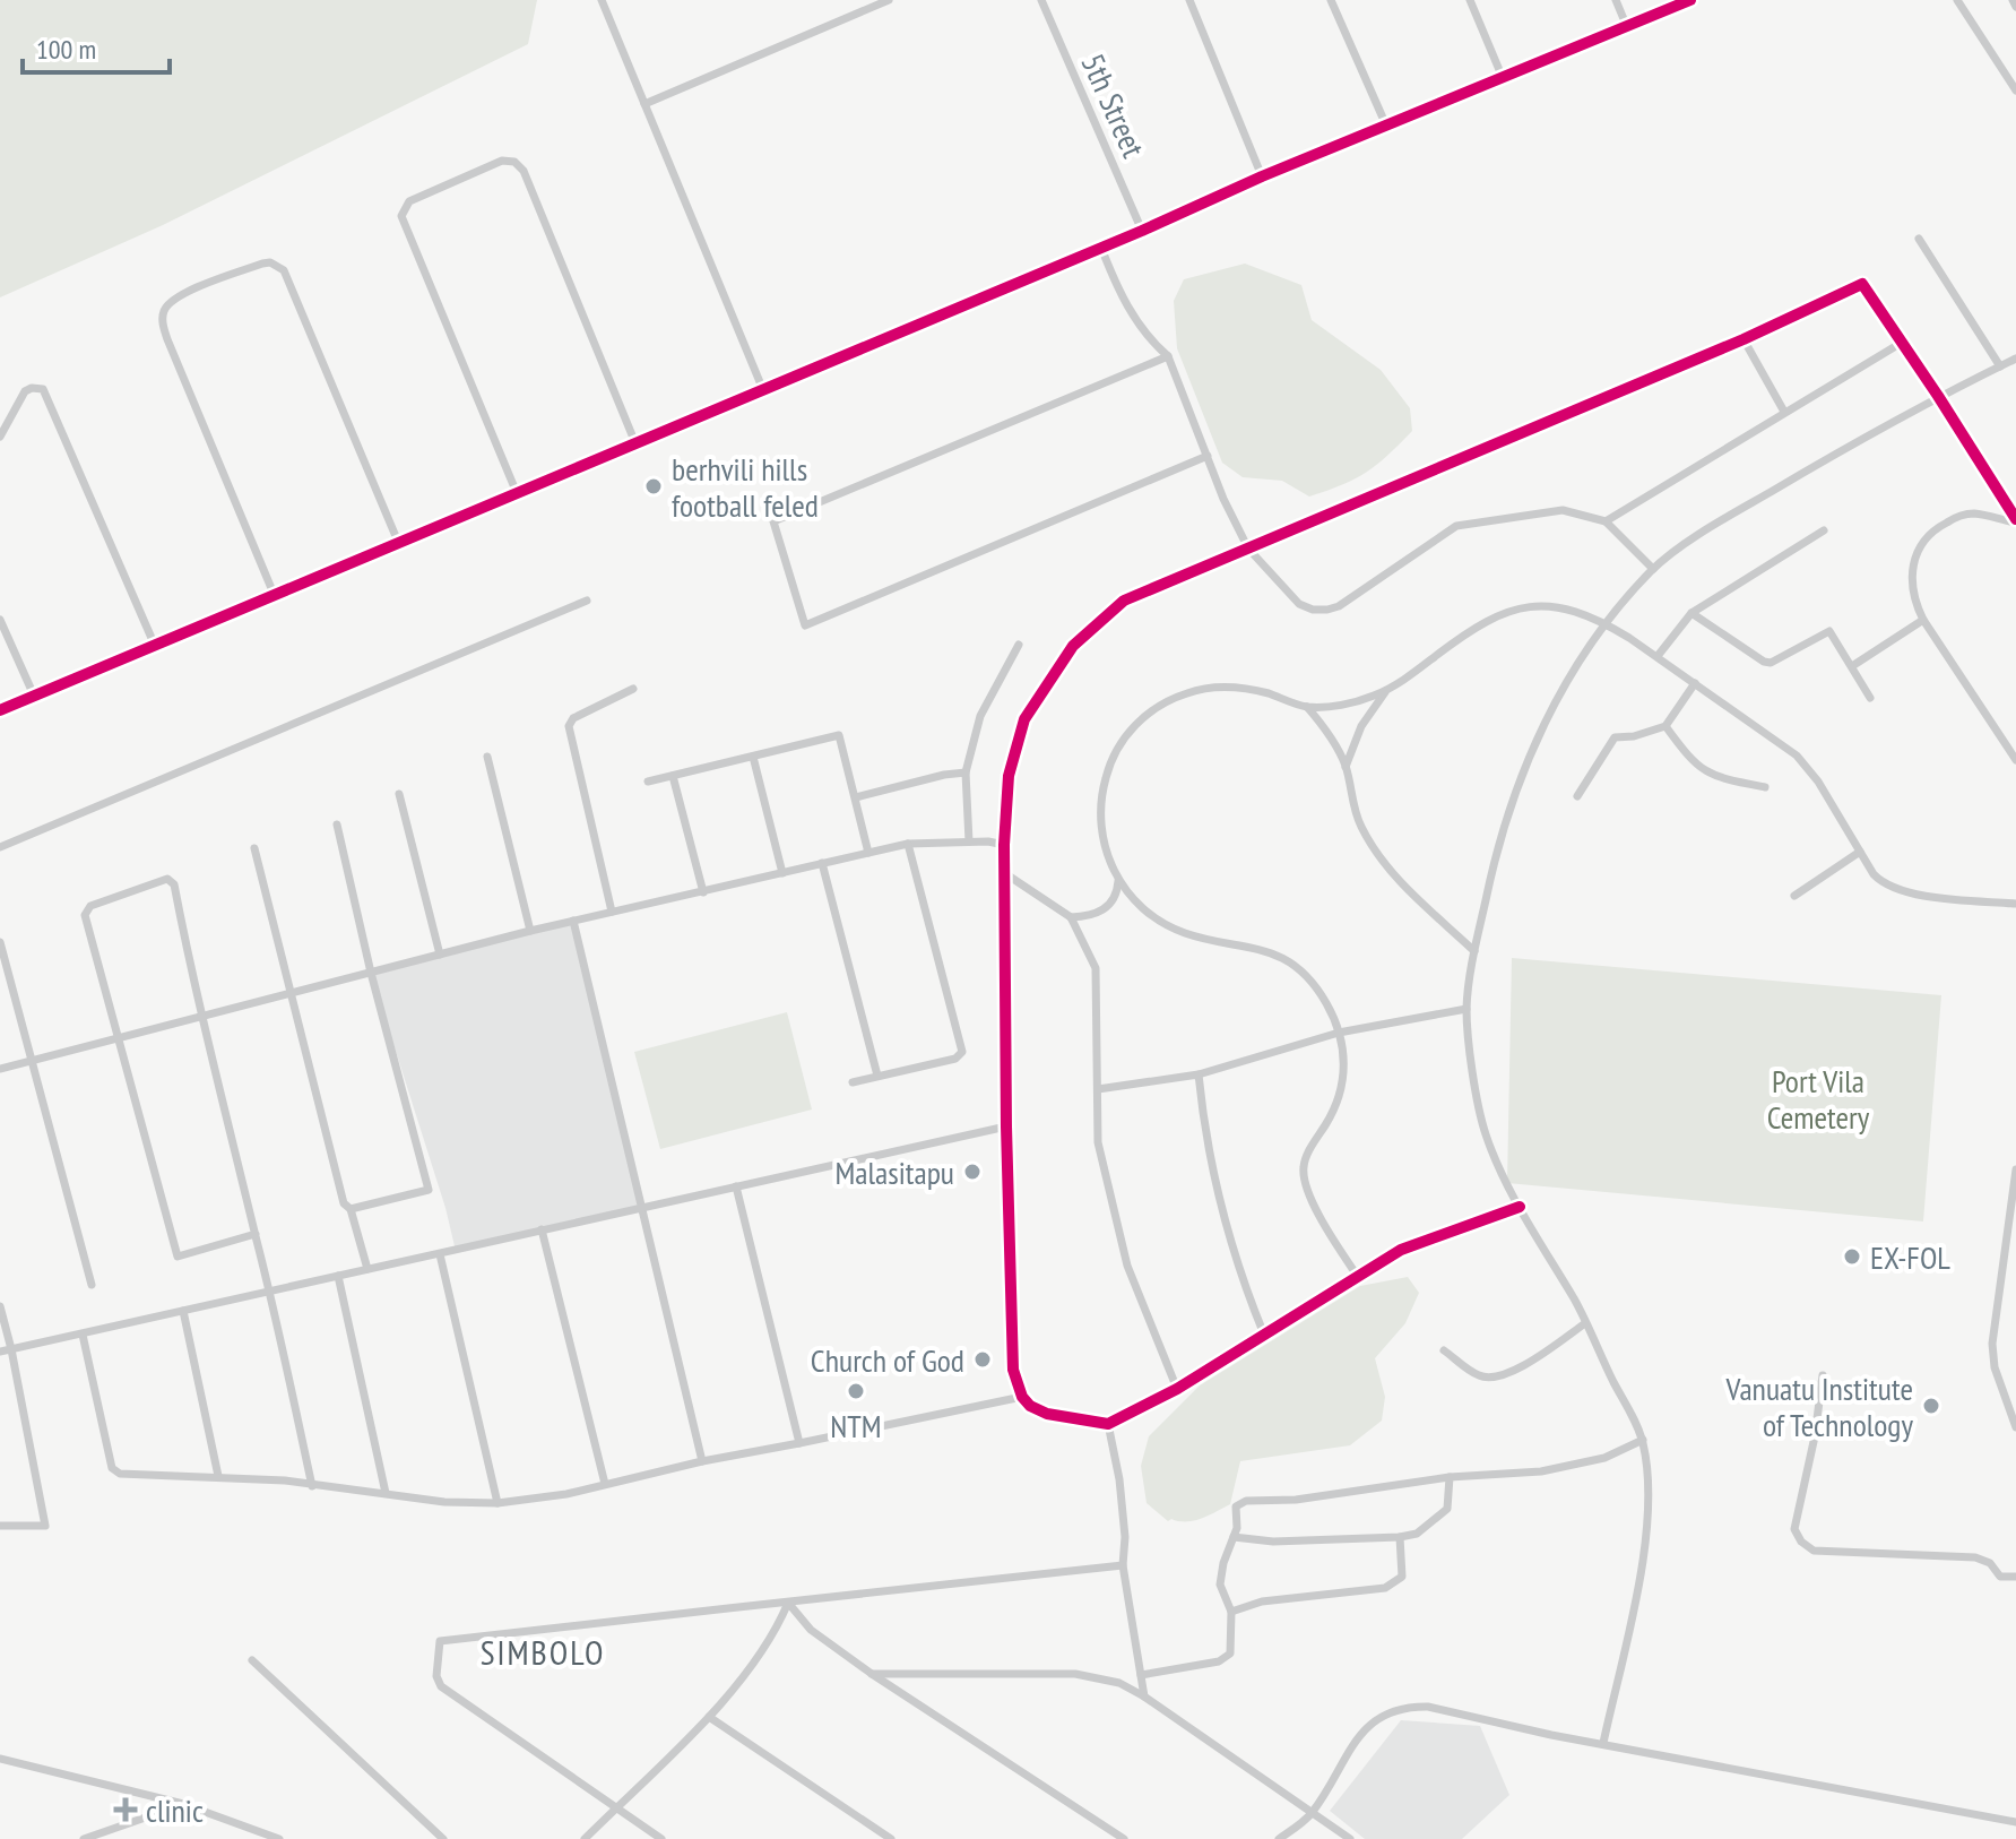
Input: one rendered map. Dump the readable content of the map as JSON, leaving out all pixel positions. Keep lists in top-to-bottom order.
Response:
{
  "streets": {
    "street": ["5th Street"]
  },
  "districts": ["SIMBOLO"],
  "parks": ["Port Vila Cemetery"],
  "places": {
    "other": [
      "berhvili hills football feled",
      "Malasitapu",
      "EX-FOL",
      "Church of God",
      "NTM",
      "Vanuatu Institute of Technology"
    ],
    "health": ["clinic"]
  },
  "scale_bar": "100 m"
}
